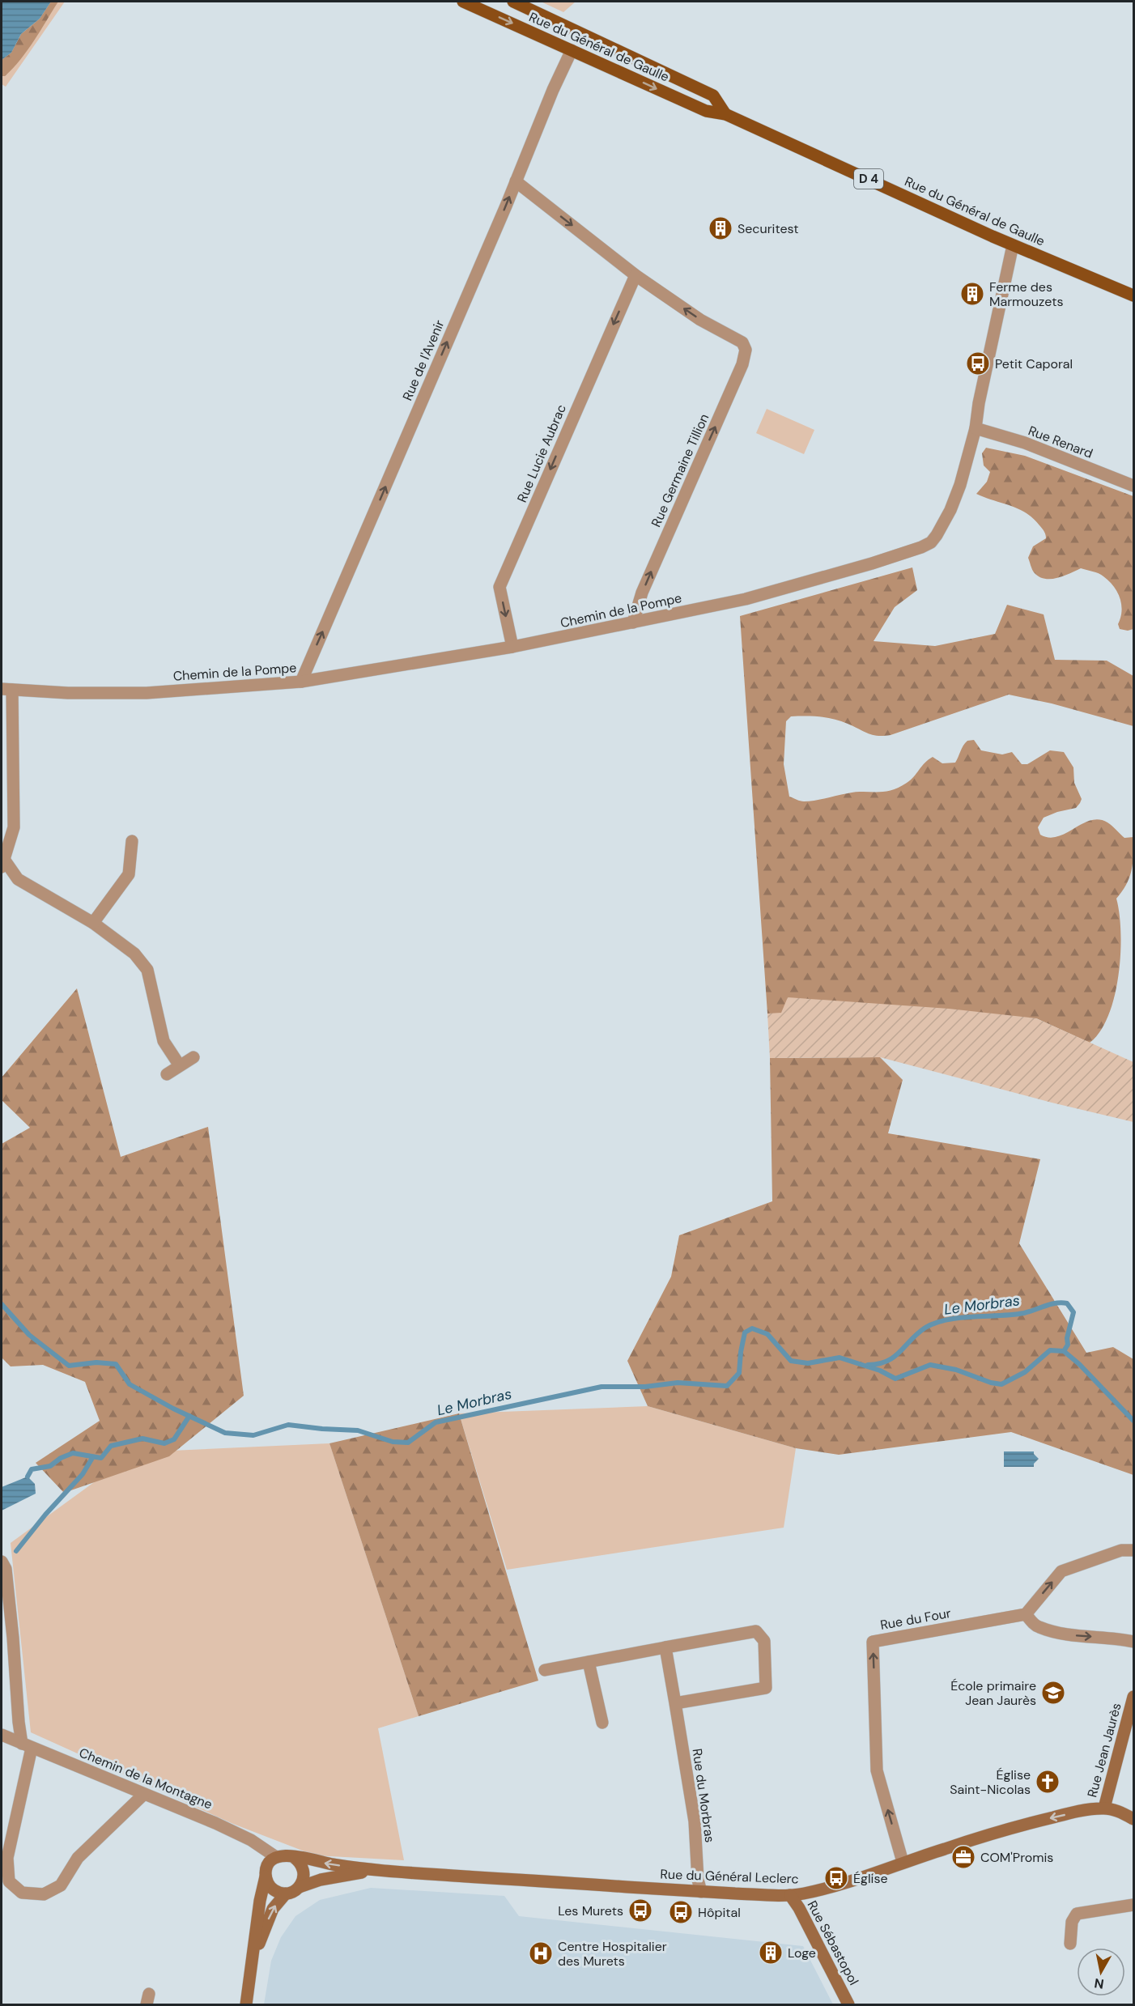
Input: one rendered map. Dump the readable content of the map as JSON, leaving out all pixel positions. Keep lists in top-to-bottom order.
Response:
{
  "streets": {
    "main road": [
      "Rue du Général de Gaulle",
      "D 4",
      "Rue Jean Jaurès",
      "Rue du Général Leclerc",
      "Rue Sébastopol"
    ],
    "street": [
      "Rue de l'Avenir",
      "Rue Renard",
      "Rue Lucie Aubrac",
      "Rue Germaine Tillion",
      "Chemin de la Pompe",
      "Rue du Four",
      "Chemin de la Montagne",
      "Rue du Morbras"
    ]
  },
  "crossings": [
    ["Rue du Général de Gaulle", "Rue de l'Avenir"],
    ["Rue du Général de Gaulle", "Chemin de la Pompe"],
    ["Rue de l'Avenir", "Chemin de la Pompe"],
    ["Rue Renard", "Chemin de la Pompe"],
    ["Rue Lucie Aubrac", "Rue Germaine Tillion"],
    ["Rue Lucie Aubrac", "Chemin de la Pompe"],
    ["Rue Germaine Tillion", "Chemin de la Pompe"],
    ["Rue du Four", "Rue du Général Leclerc"],
    ["Rue Jean Jaurès", "Rue du Général Leclerc"],
    ["Chemin de la Montagne", "Rue du Général Leclerc"],
    ["Rue du Morbras", "Rue du Général Leclerc"],
    ["Rue du Général Leclerc", "Rue Sébastopol"]
  ],
  "one_way": ["Rue de l'Avenir", "Rue Lucie Aubrac", "Rue Germaine Tillion"],
  "water": ["Le Morbras"],
  "places": {
    "building": ["Securitest", "Ferme des Marmouzets", "Loge"],
    "bus stop": [
      "Petit Caporal",
      "Église",
      "Les Murets",
      "Hôpital"
    ],
    "school or university": ["École primaire Jean Jaurès"],
    "church": ["Église Saint-Nicolas"],
    "office": ["COM'Promis"],
    "hospital": ["Centre Hospitalier des Murets"]
  },
  "north": "bottom"
}
